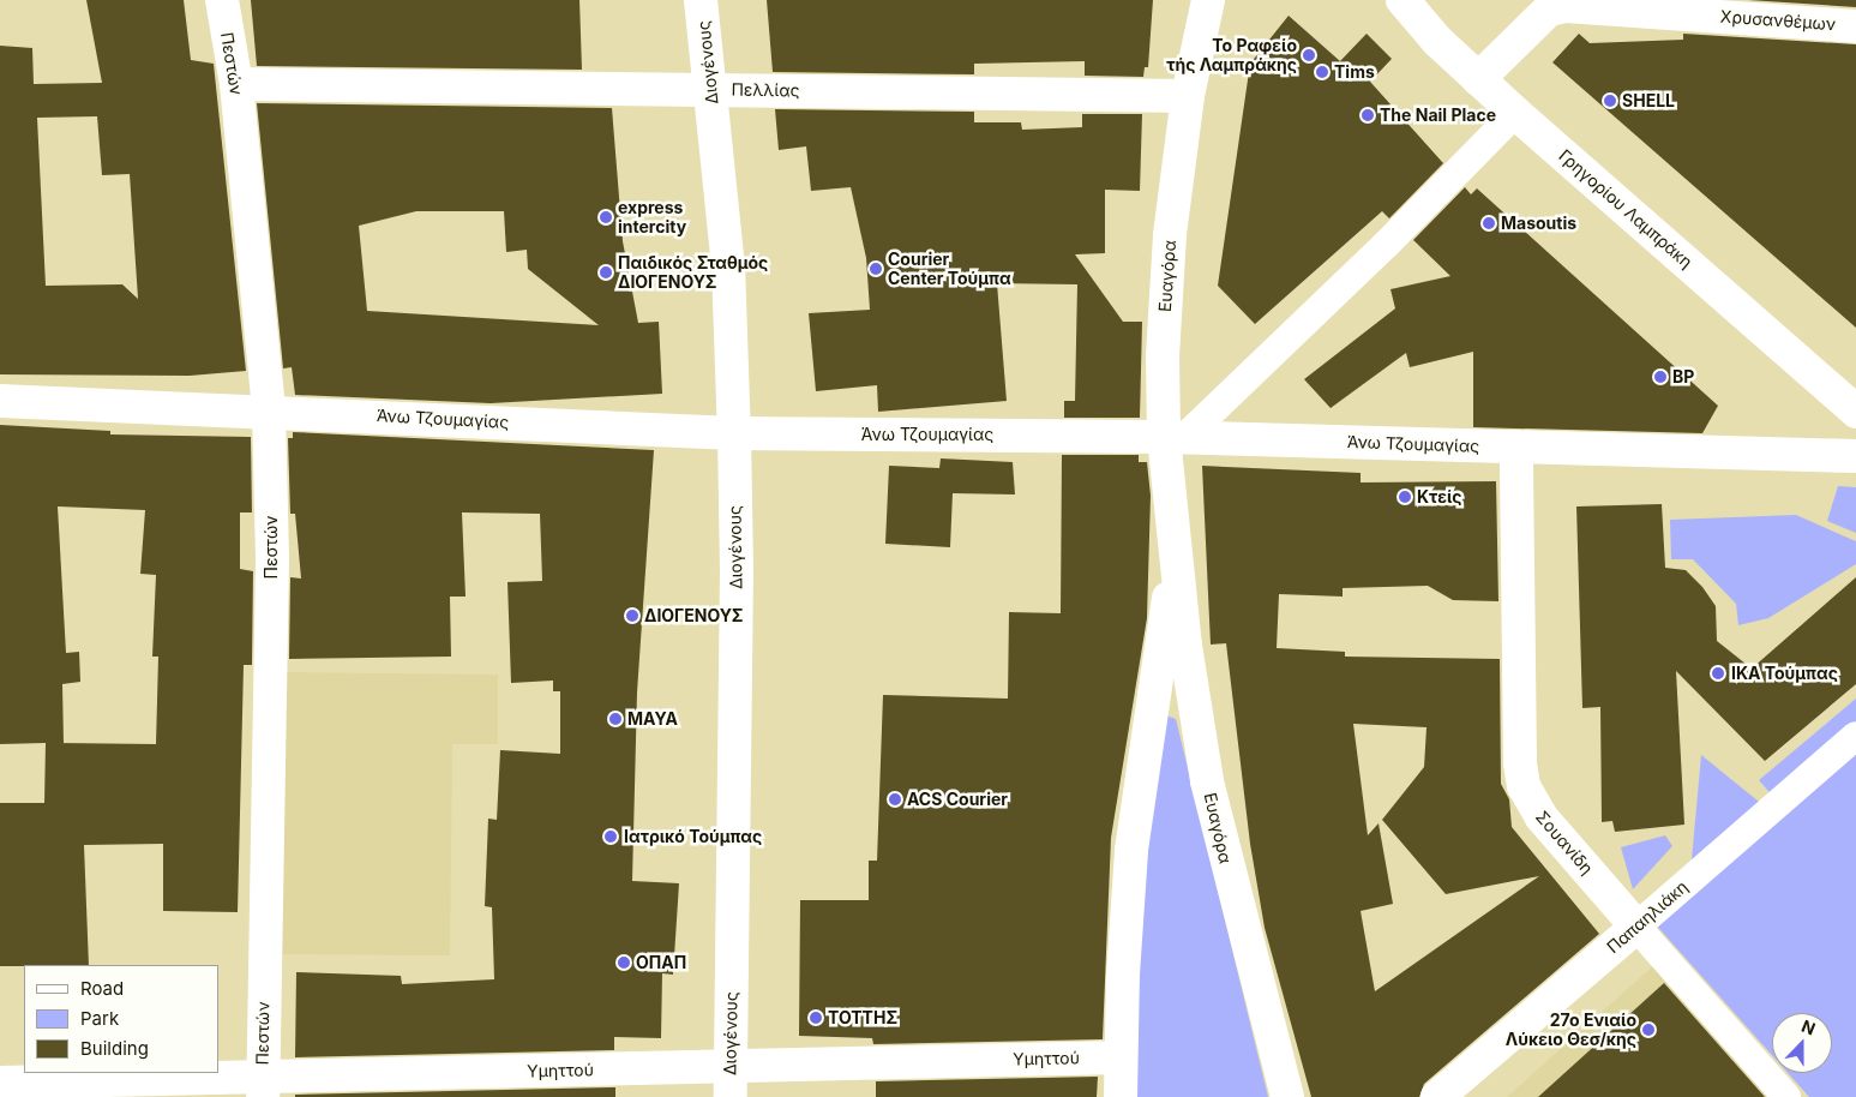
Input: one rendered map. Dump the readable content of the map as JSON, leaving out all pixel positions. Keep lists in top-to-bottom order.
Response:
{
  "streets": {
    "street": [
      "Χρυσανθέμων",
      "Διογένους",
      "Πεστών",
      "Πελλίας",
      "Γρηγορίου Λαμπράκη",
      "Ευαγόρα",
      "Άνω Τζουμαγίας",
      "Σουανίδη",
      "Παπαηλιάκη",
      "Υμηττού"
    ]
  },
  "crossings": [
    ["Χρυσανθέμων", "Γρηγορίου Λαμπράκη"],
    ["Διογένους", "Πελλίας"],
    ["Διογένους", "Άνω Τζουμαγίας"],
    ["Διογένους", "Υμηττού"],
    ["Πεστών", "Πελλίας"],
    ["Πεστών", "Άνω Τζουμαγίας"],
    ["Πεστών", "Υμηττού"],
    ["Πελλίας", "Ευαγόρα"],
    ["Ευαγόρα", "Άνω Τζουμαγίας"],
    ["Ευαγόρα", "Υμηττού"],
    ["Άνω Τζουμαγίας", "Σουανίδη"],
    ["Σουανίδη", "Παπαηλιάκη"]
  ],
  "places": [
    "Το Ραφείο τής Λαμπράκης",
    "Tims",
    "SHELL",
    "The Nail Place",
    "express intercity",
    "Masoutis",
    "Courier Center Τούμπα",
    "Παιδικός Σταθμός ΔΙΟΓΕΝΟΥΣ",
    "BP",
    "Κτείς",
    "ΔΙΟΓΕΝΟΥΣ",
    "ΙΚΑ Τούμπας",
    "MAYA",
    "ACS Courier",
    "Ιατρικό Τούμπας",
    "ΟΠΑΠ",
    "ΤΟΤΤΗΣ",
    "27o Ενιαίο Λύκειο Θεσ/κης"
  ],
  "legend": ["Road", "Park", "Building"],
  "north": "top"
}
